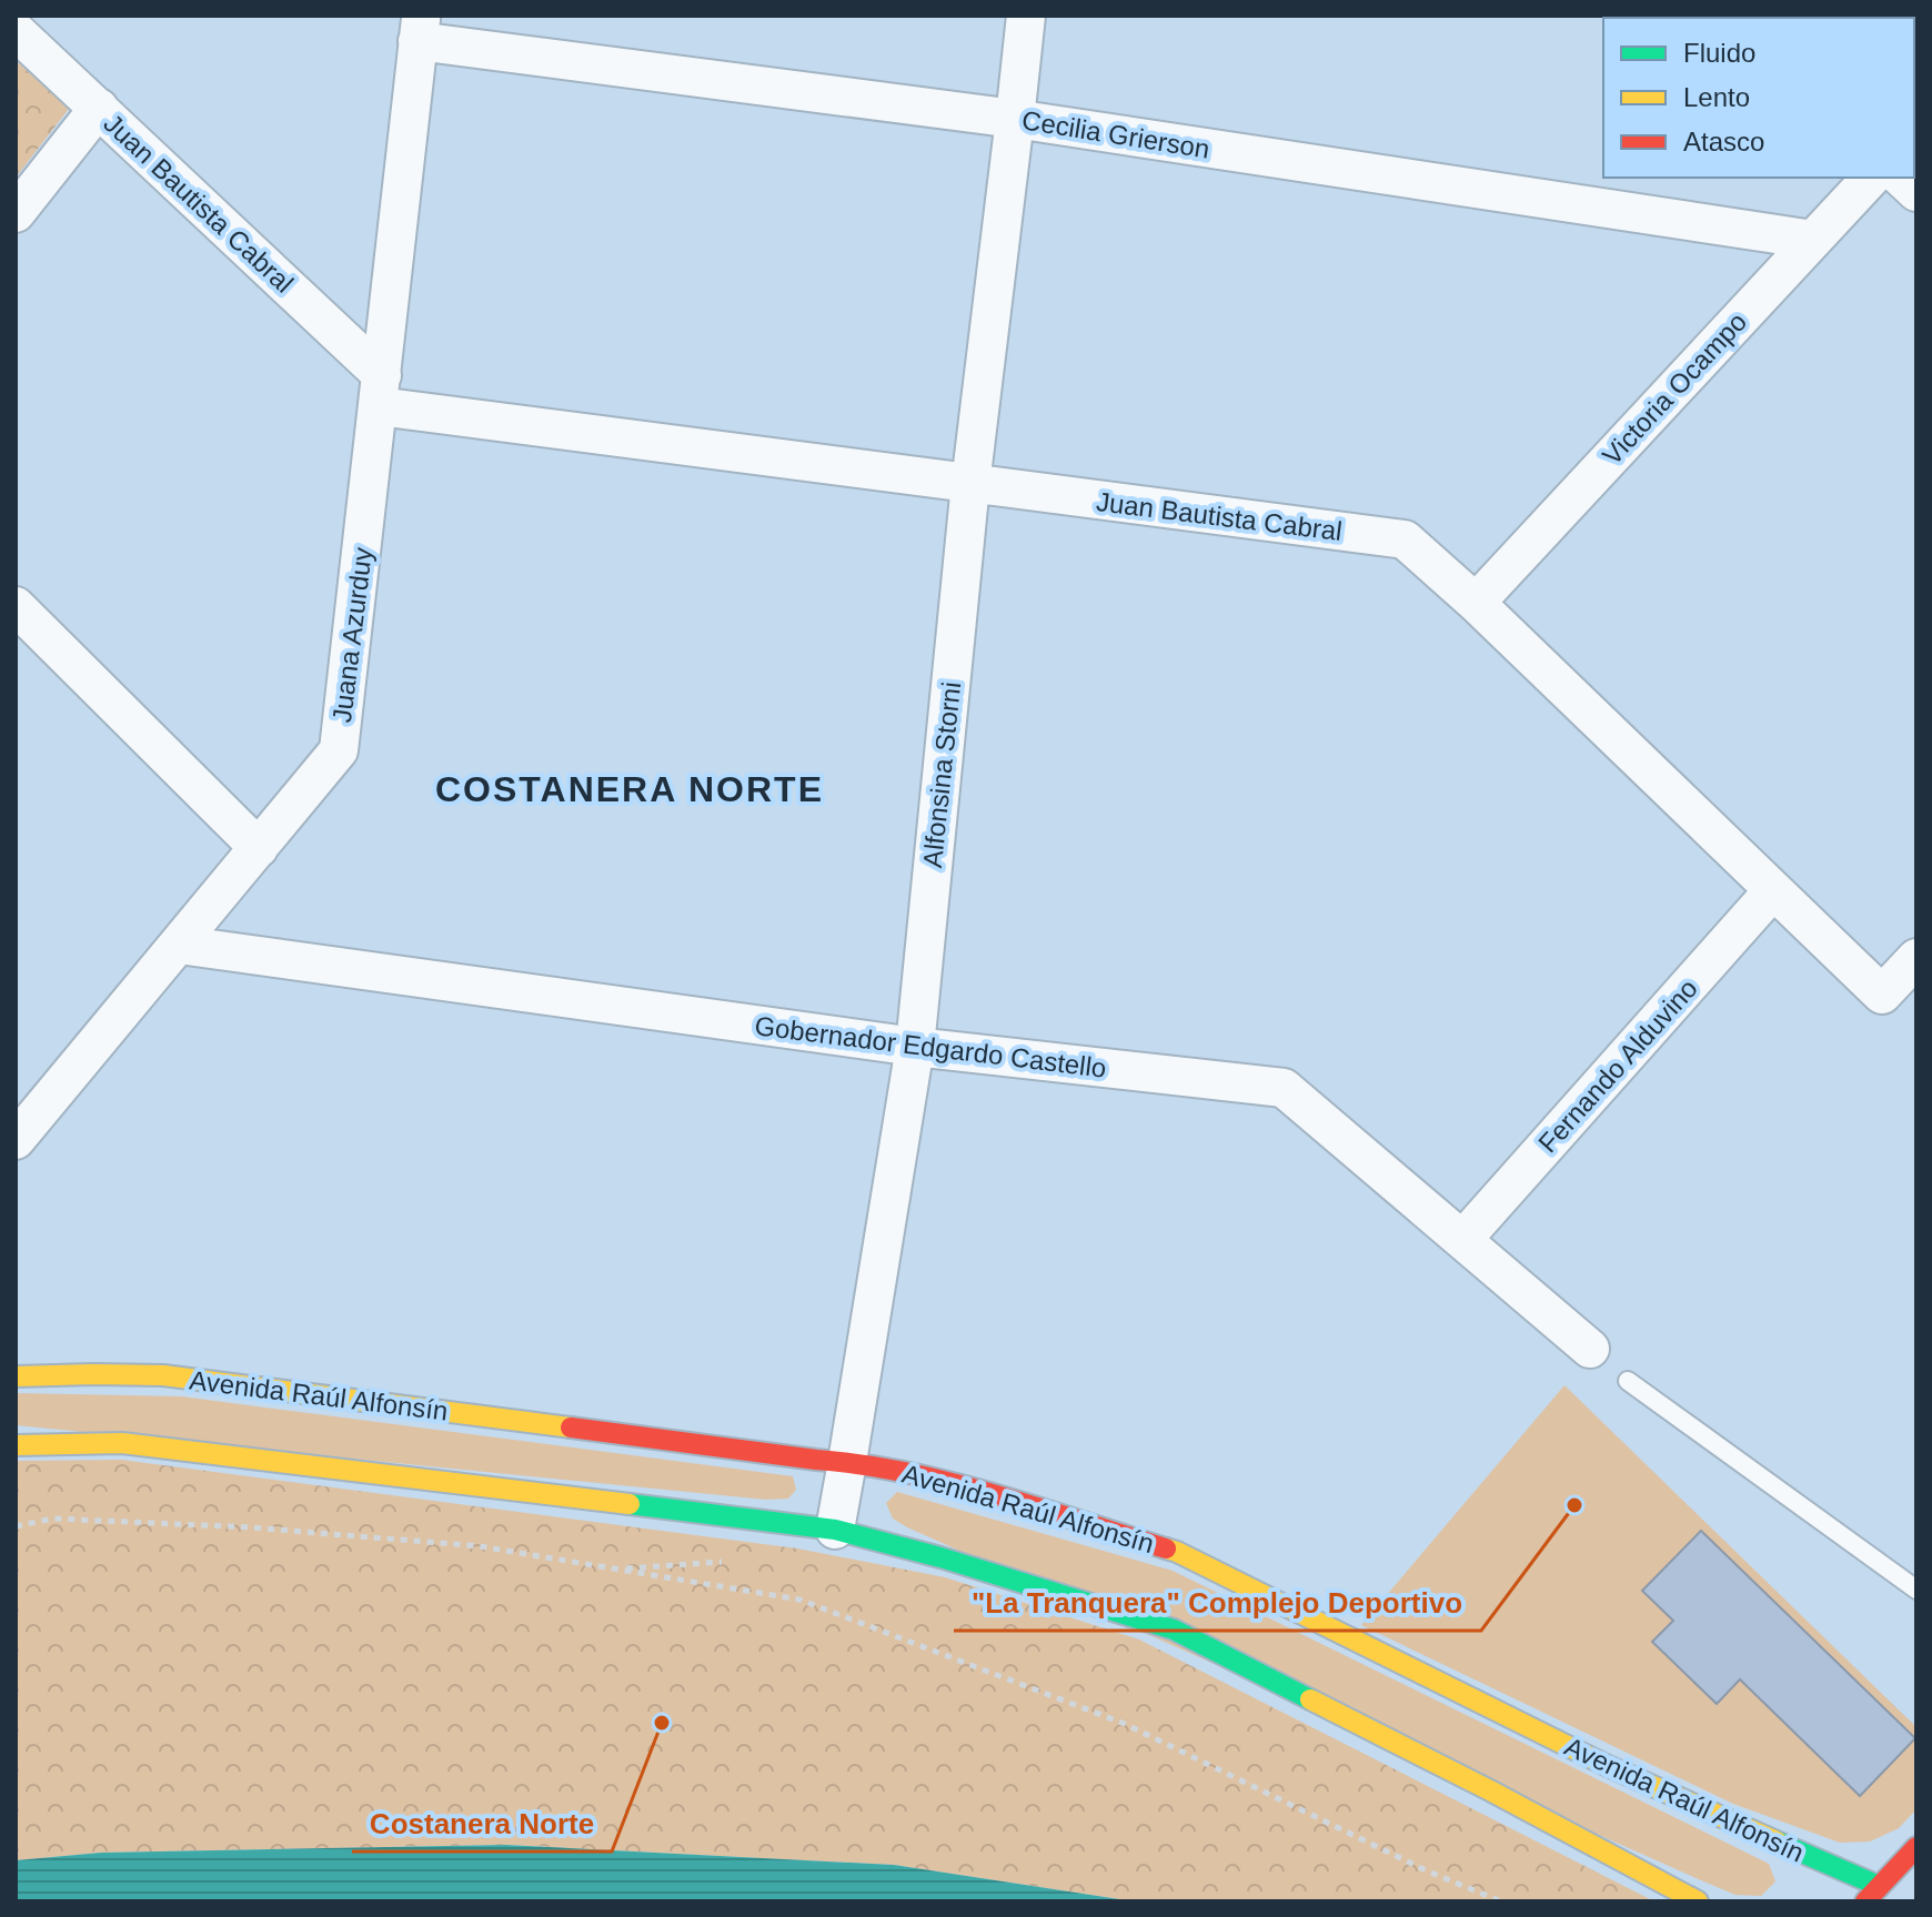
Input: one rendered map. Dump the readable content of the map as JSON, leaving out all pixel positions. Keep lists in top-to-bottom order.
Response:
{
  "streets": {
    "main road": ["Avenida Raúl Alfonsín"],
    "street": [
      "Cecilia Grierson",
      "Juan Bautista Cabral",
      "Victoria Ocampo",
      "Juana Azurduy",
      "Alfonsina Storni",
      "Gobernador Edgardo Castello",
      "Fernando Alduvino"
    ]
  },
  "crossings": [
    ["Cecilia Grierson", "Victoria Ocampo"],
    ["Cecilia Grierson", "Juana Azurduy"],
    ["Cecilia Grierson", "Alfonsina Storni"],
    ["Juan Bautista Cabral", "Victoria Ocampo"],
    ["Juan Bautista Cabral", "Juana Azurduy"],
    ["Juan Bautista Cabral", "Alfonsina Storni"],
    ["Juan Bautista Cabral", "Fernando Alduvino"],
    ["Juana Azurduy", "Gobernador Edgardo Castello"],
    ["Alfonsina Storni", "Gobernador Edgardo Castello"],
    ["Alfonsina Storni", "Avenida Raúl Alfonsín"],
    ["Gobernador Edgardo Castello", "Fernando Alduvino"]
  ],
  "districts": ["COSTANERA NORTE"],
  "places": ["\"La Tranquera\" Complejo Deportivo", "Costanera Norte"],
  "legend": ["Fluido", "Lento", "Atasco"]
}
